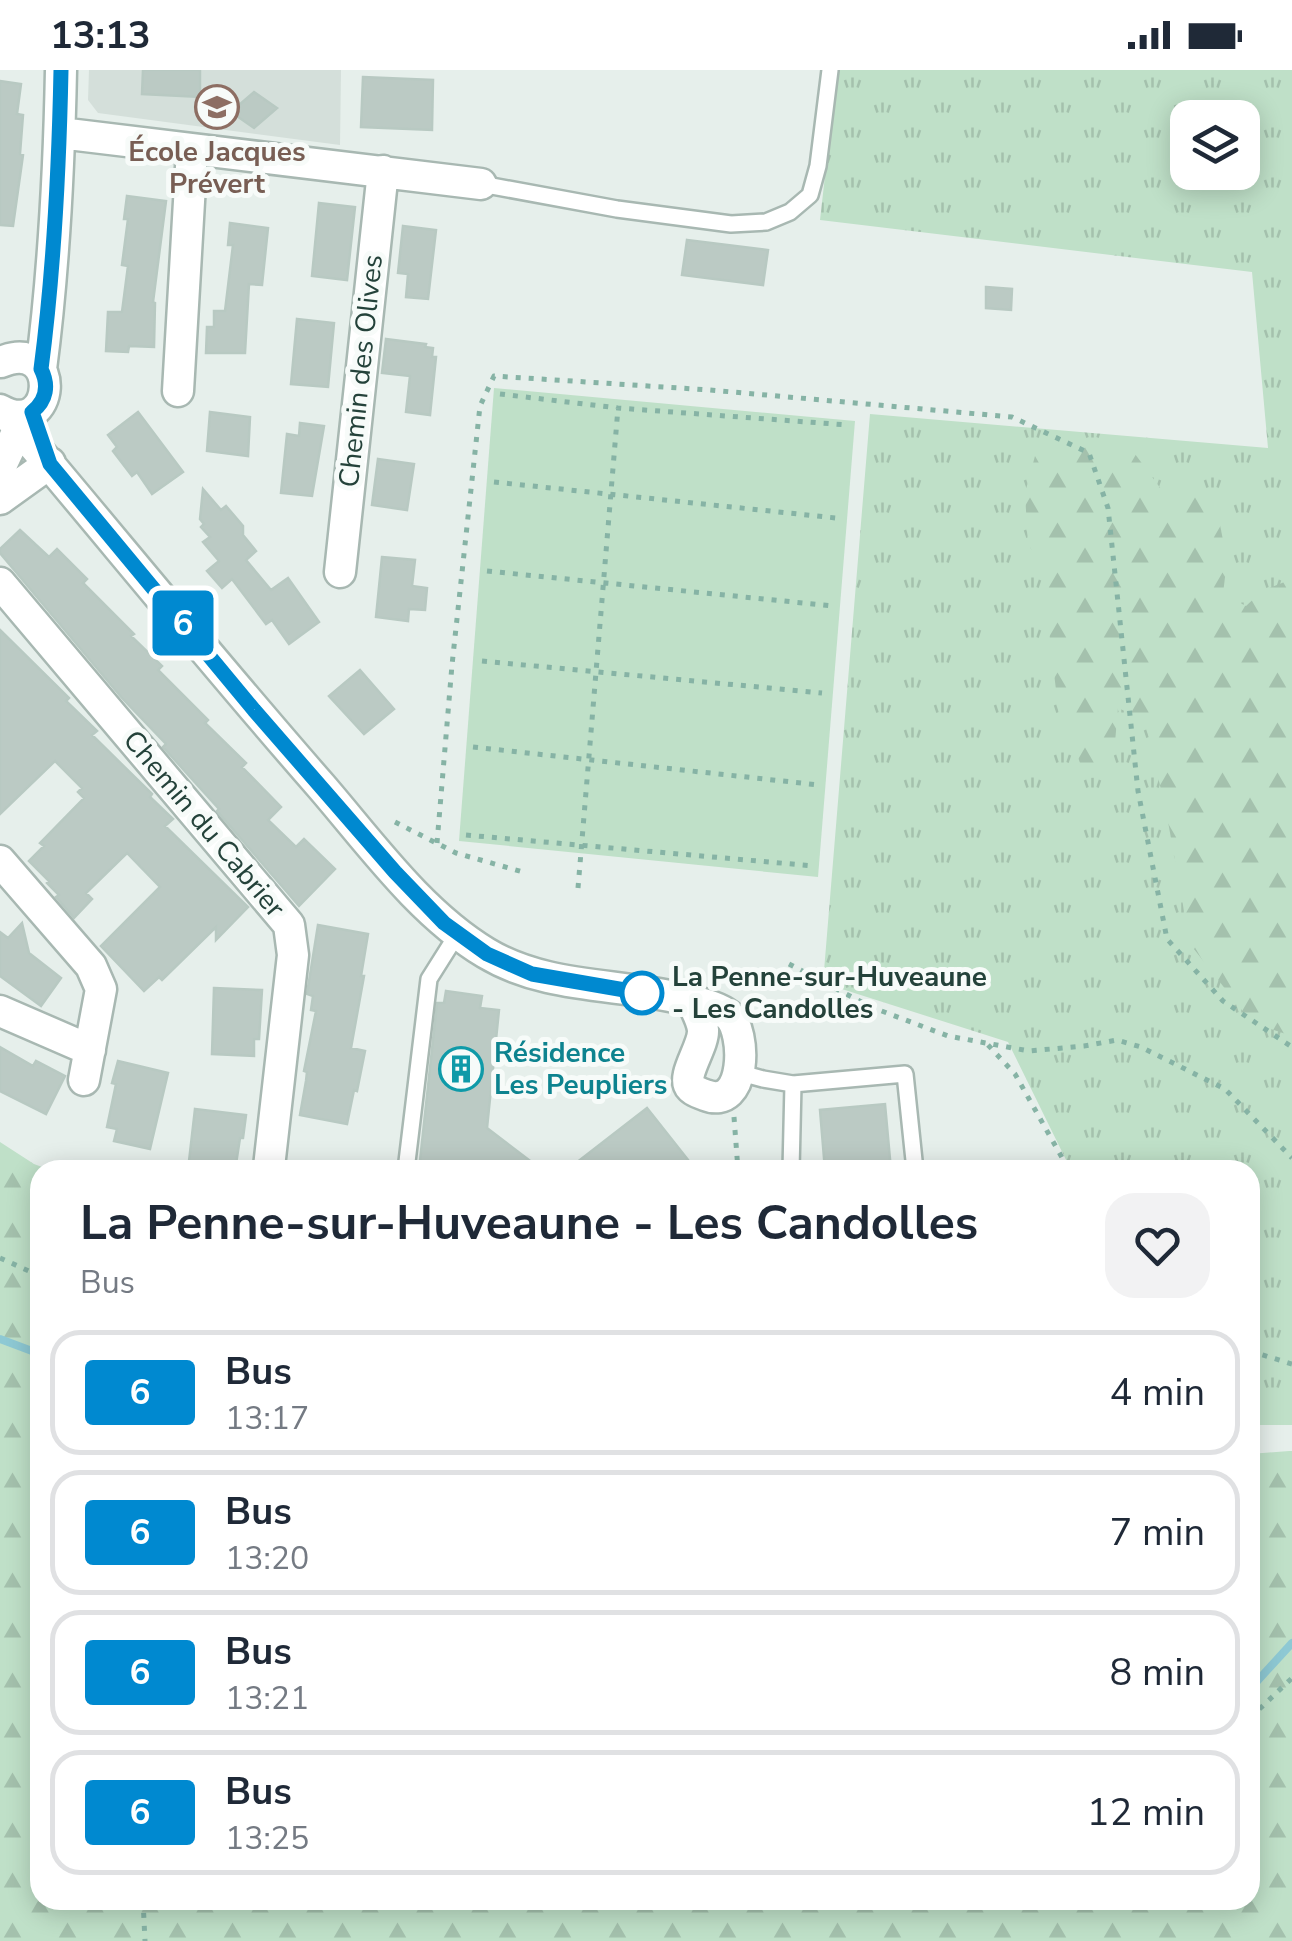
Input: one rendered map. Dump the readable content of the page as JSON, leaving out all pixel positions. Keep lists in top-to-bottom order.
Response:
{
  "streets": {
    "street": ["Chemin des Olives", "Chemin du Cabrier"]
  },
  "places": {
    "school or university": ["École Jacques Prévert"],
    "other": ["La Penne-sur-Huveaune - Les Candolles"],
    "building": ["Résidence Les Peupliers"]
  },
  "lines": ["bus line 6"],
  "page": {
    "status": "13:13",
    "on_map": "6",
    "heading": ["La Penne-sur-Huveaune - Les Candolles", "Bus"],
    "list": [
      {
        "mark": "6",
        "name": "Bus",
        "note": "13:17",
        "value": "4 min"
      },
      {
        "mark": "6",
        "name": "Bus",
        "note": "13:20",
        "value": "7 min"
      },
      {
        "mark": "6",
        "name": "Bus",
        "note": "13:21",
        "value": "8 min"
      },
      {
        "mark": "6",
        "name": "Bus",
        "note": "13:25",
        "value": "12 min"
      }
    ]
  }
}
